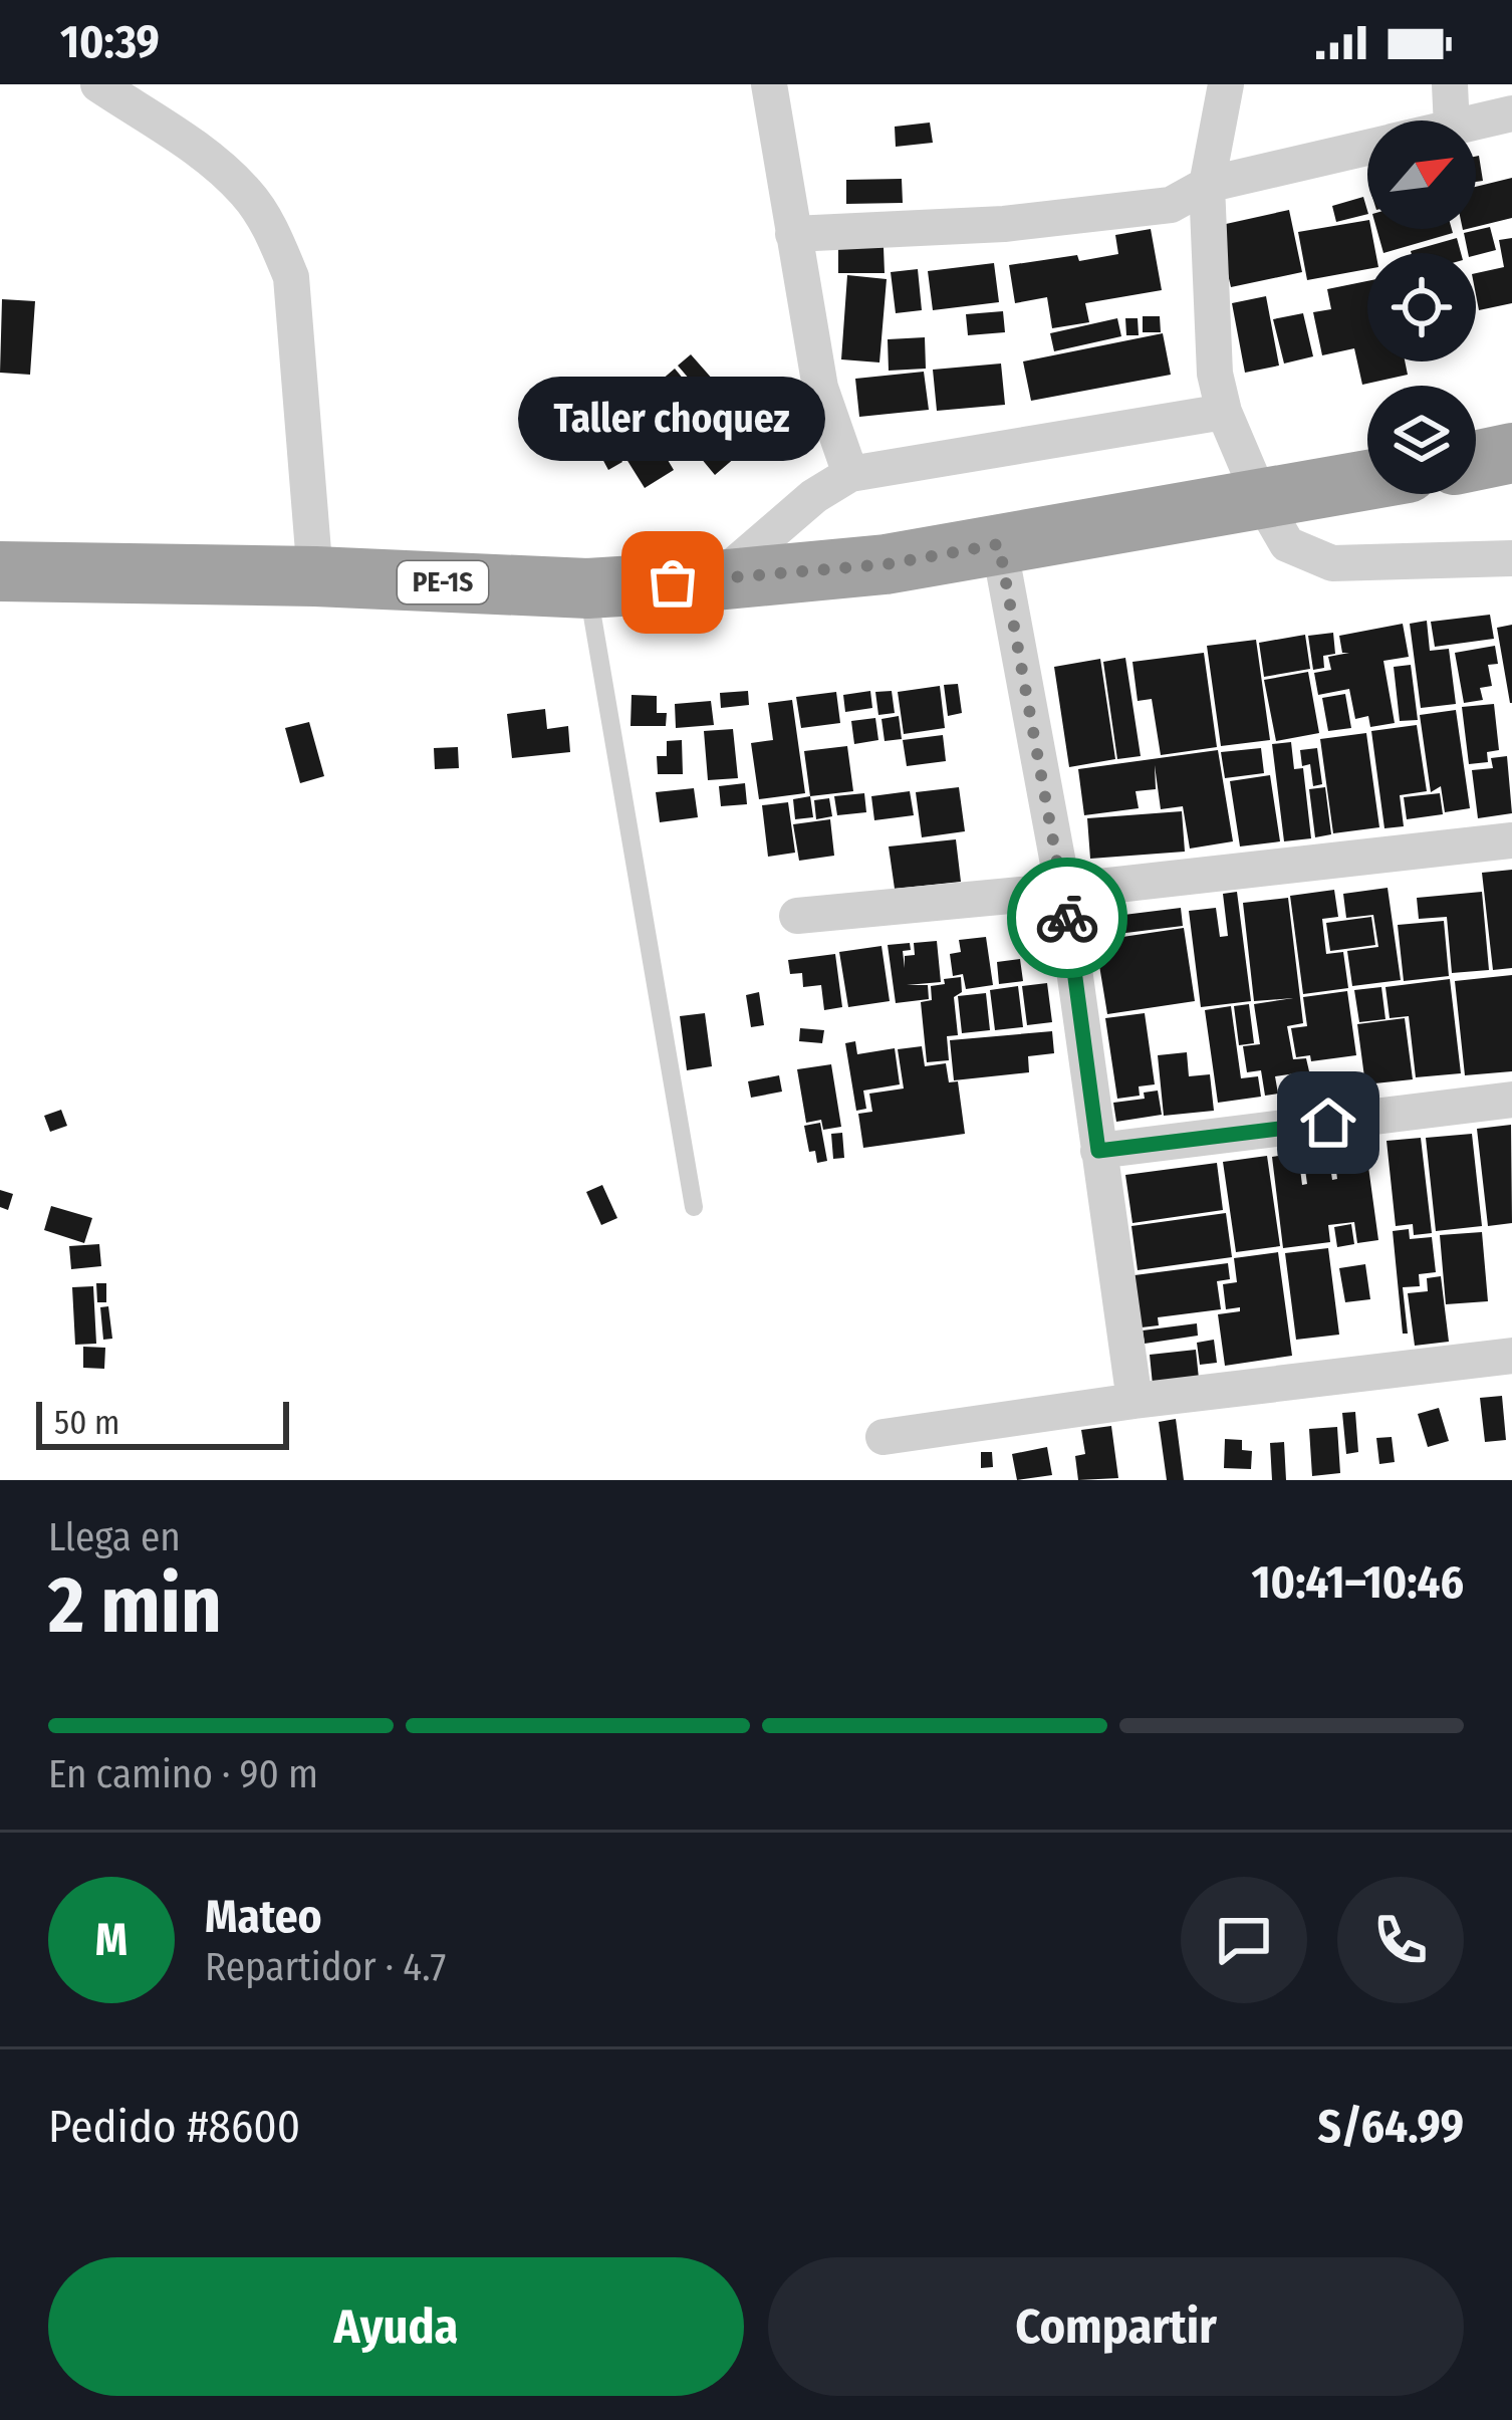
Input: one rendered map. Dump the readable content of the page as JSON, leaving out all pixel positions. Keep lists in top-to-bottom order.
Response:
{
  "streets": {
    "highway": ["PE-1S"]
  },
  "places": ["Taller choquez"],
  "scale_bar": "50 m",
  "north": "top right",
  "page": {
    "status": "10:39",
    "bubble": "Taller choquez",
    "scale": "50 m",
    "heading": ["2 min", "Llega en", "10:41–10:46"],
    "panel": [
      "Mateo",
      "Repartidor · 4.7",
      "Pedido #8600",
      "S/64.99"
    ],
    "bar": "En camino · 90 m",
    "round": "M",
    "buttons": ["Ayuda", "Compartir"]
  }
}
